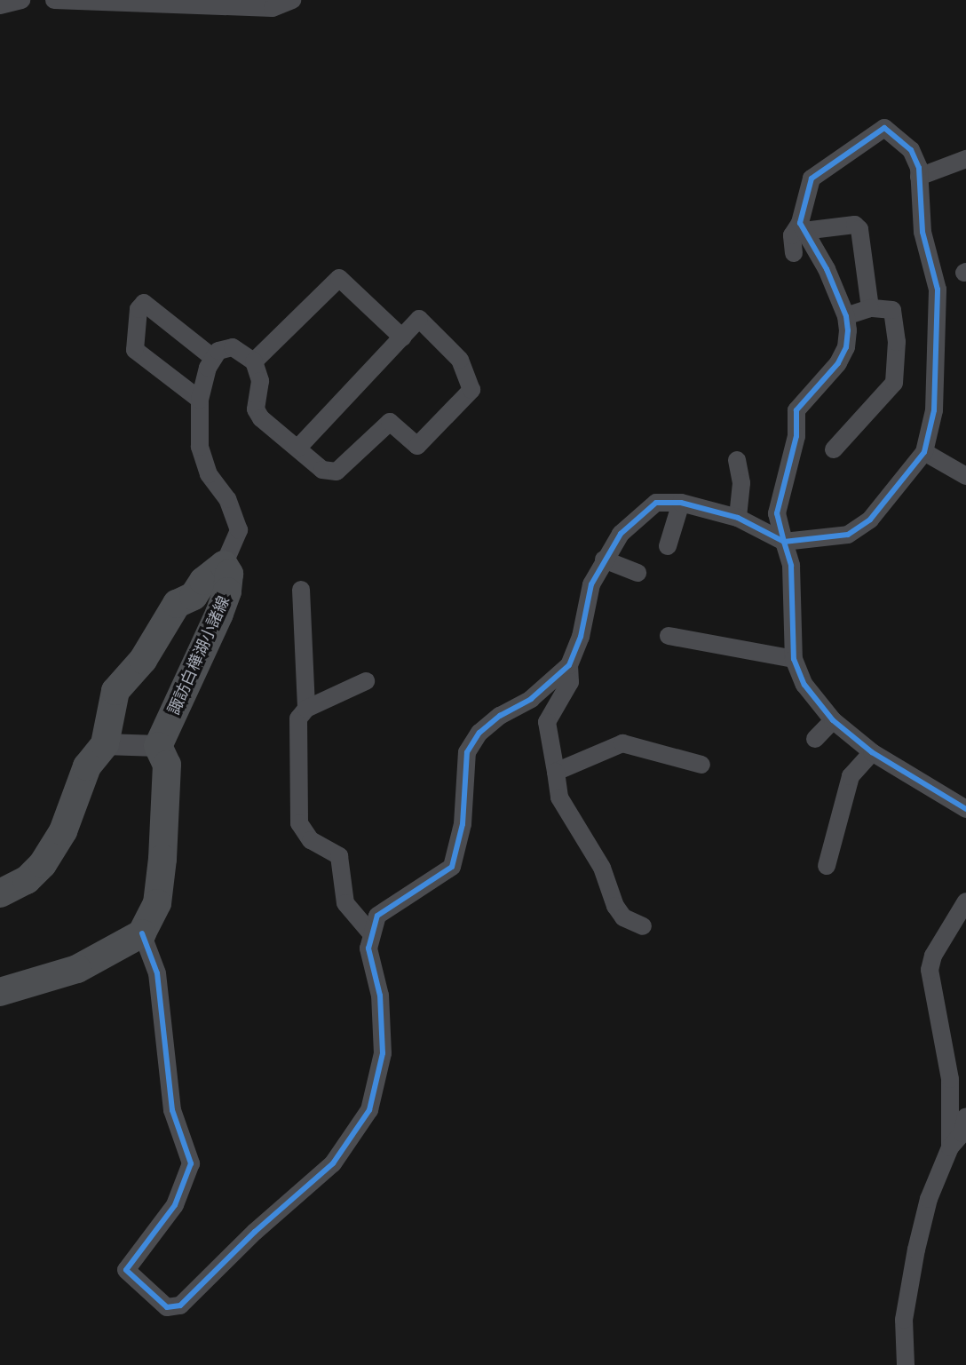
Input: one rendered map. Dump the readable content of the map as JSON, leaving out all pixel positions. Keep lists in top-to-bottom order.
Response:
{
  "streets": {
    "main road": ["諏訪白樺湖小諸線"]
  }
}
